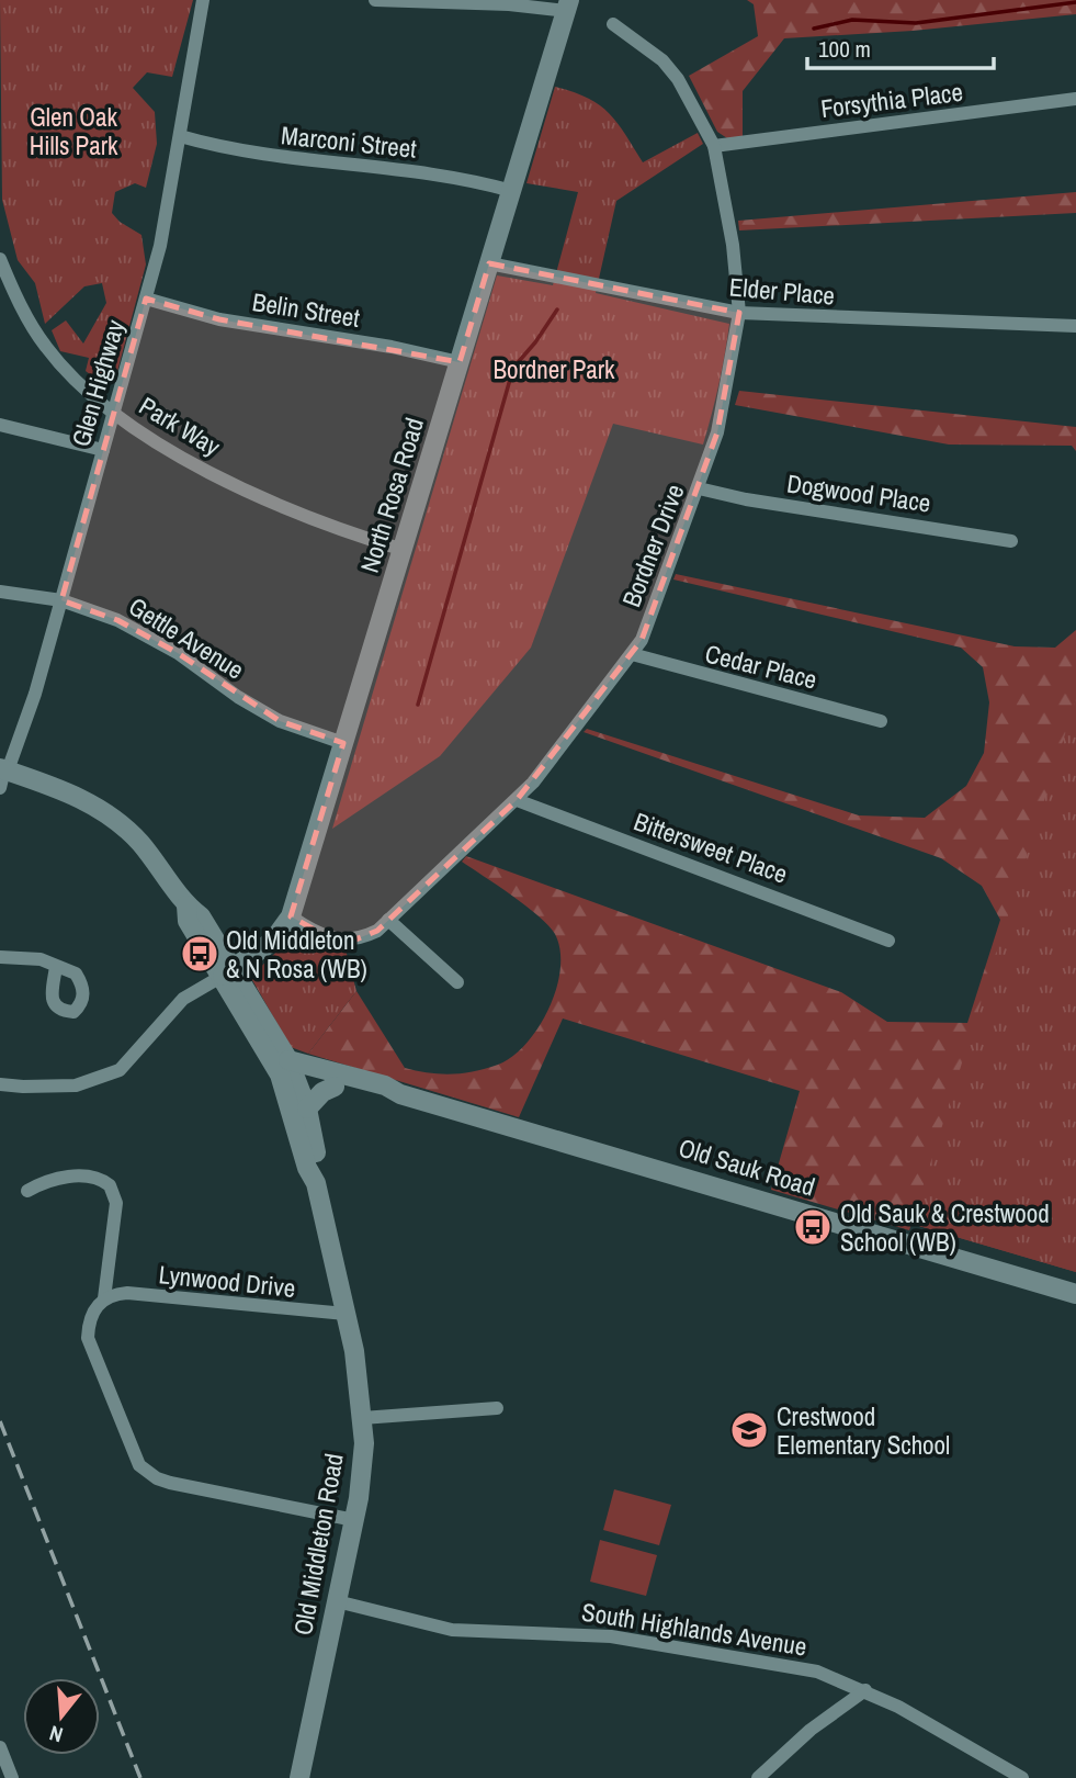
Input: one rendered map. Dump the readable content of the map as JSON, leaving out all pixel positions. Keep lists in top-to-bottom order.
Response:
{
  "streets": {
    "street": [
      "Forsythia Place",
      "Marconi Street",
      "Elder Place",
      "Belin Street",
      "Glen Highway",
      "Park Way",
      "Dogwood Place",
      "North Rosa Road",
      "Bordner Drive",
      "Gettle Avenue",
      "Cedar Place",
      "Bittersweet Place",
      "Old Sauk Road",
      "Lynwood Drive",
      "Old Middleton Road",
      "South Highlands Avenue"
    ]
  },
  "crossings": [
    ["Forsythia Place", "Bordner Drive"],
    ["Marconi Street", "Glen Highway"],
    ["Marconi Street", "North Rosa Road"],
    ["Elder Place", "North Rosa Road"],
    ["Elder Place", "Bordner Drive"],
    ["Belin Street", "Glen Highway"],
    ["Belin Street", "North Rosa Road"],
    ["Glen Highway", "Park Way"],
    ["Glen Highway", "Gettle Avenue"],
    ["Glen Highway", "Old Middleton Road"],
    ["Park Way", "North Rosa Road"],
    ["Dogwood Place", "Bordner Drive"],
    ["North Rosa Road", "Bordner Drive"],
    ["North Rosa Road", "Gettle Avenue"],
    ["North Rosa Road", "Old Middleton Road"],
    ["Bordner Drive", "Cedar Place"],
    ["Bordner Drive", "Bittersweet Place"],
    ["Old Sauk Road", "Old Middleton Road"],
    ["Lynwood Drive", "Old Middleton Road"],
    ["Old Middleton Road", "South Highlands Avenue"]
  ],
  "parks": ["Glen Oak Hills Park", "Bordner Park"],
  "places": {
    "bus stop": ["Old Middleton & N Rosa (WB)", "Old Sauk & Crestwood School (WB)"],
    "school or university": ["Crestwood Elementary School"]
  },
  "scale_bar": "100 m",
  "north": "bottom"
}
